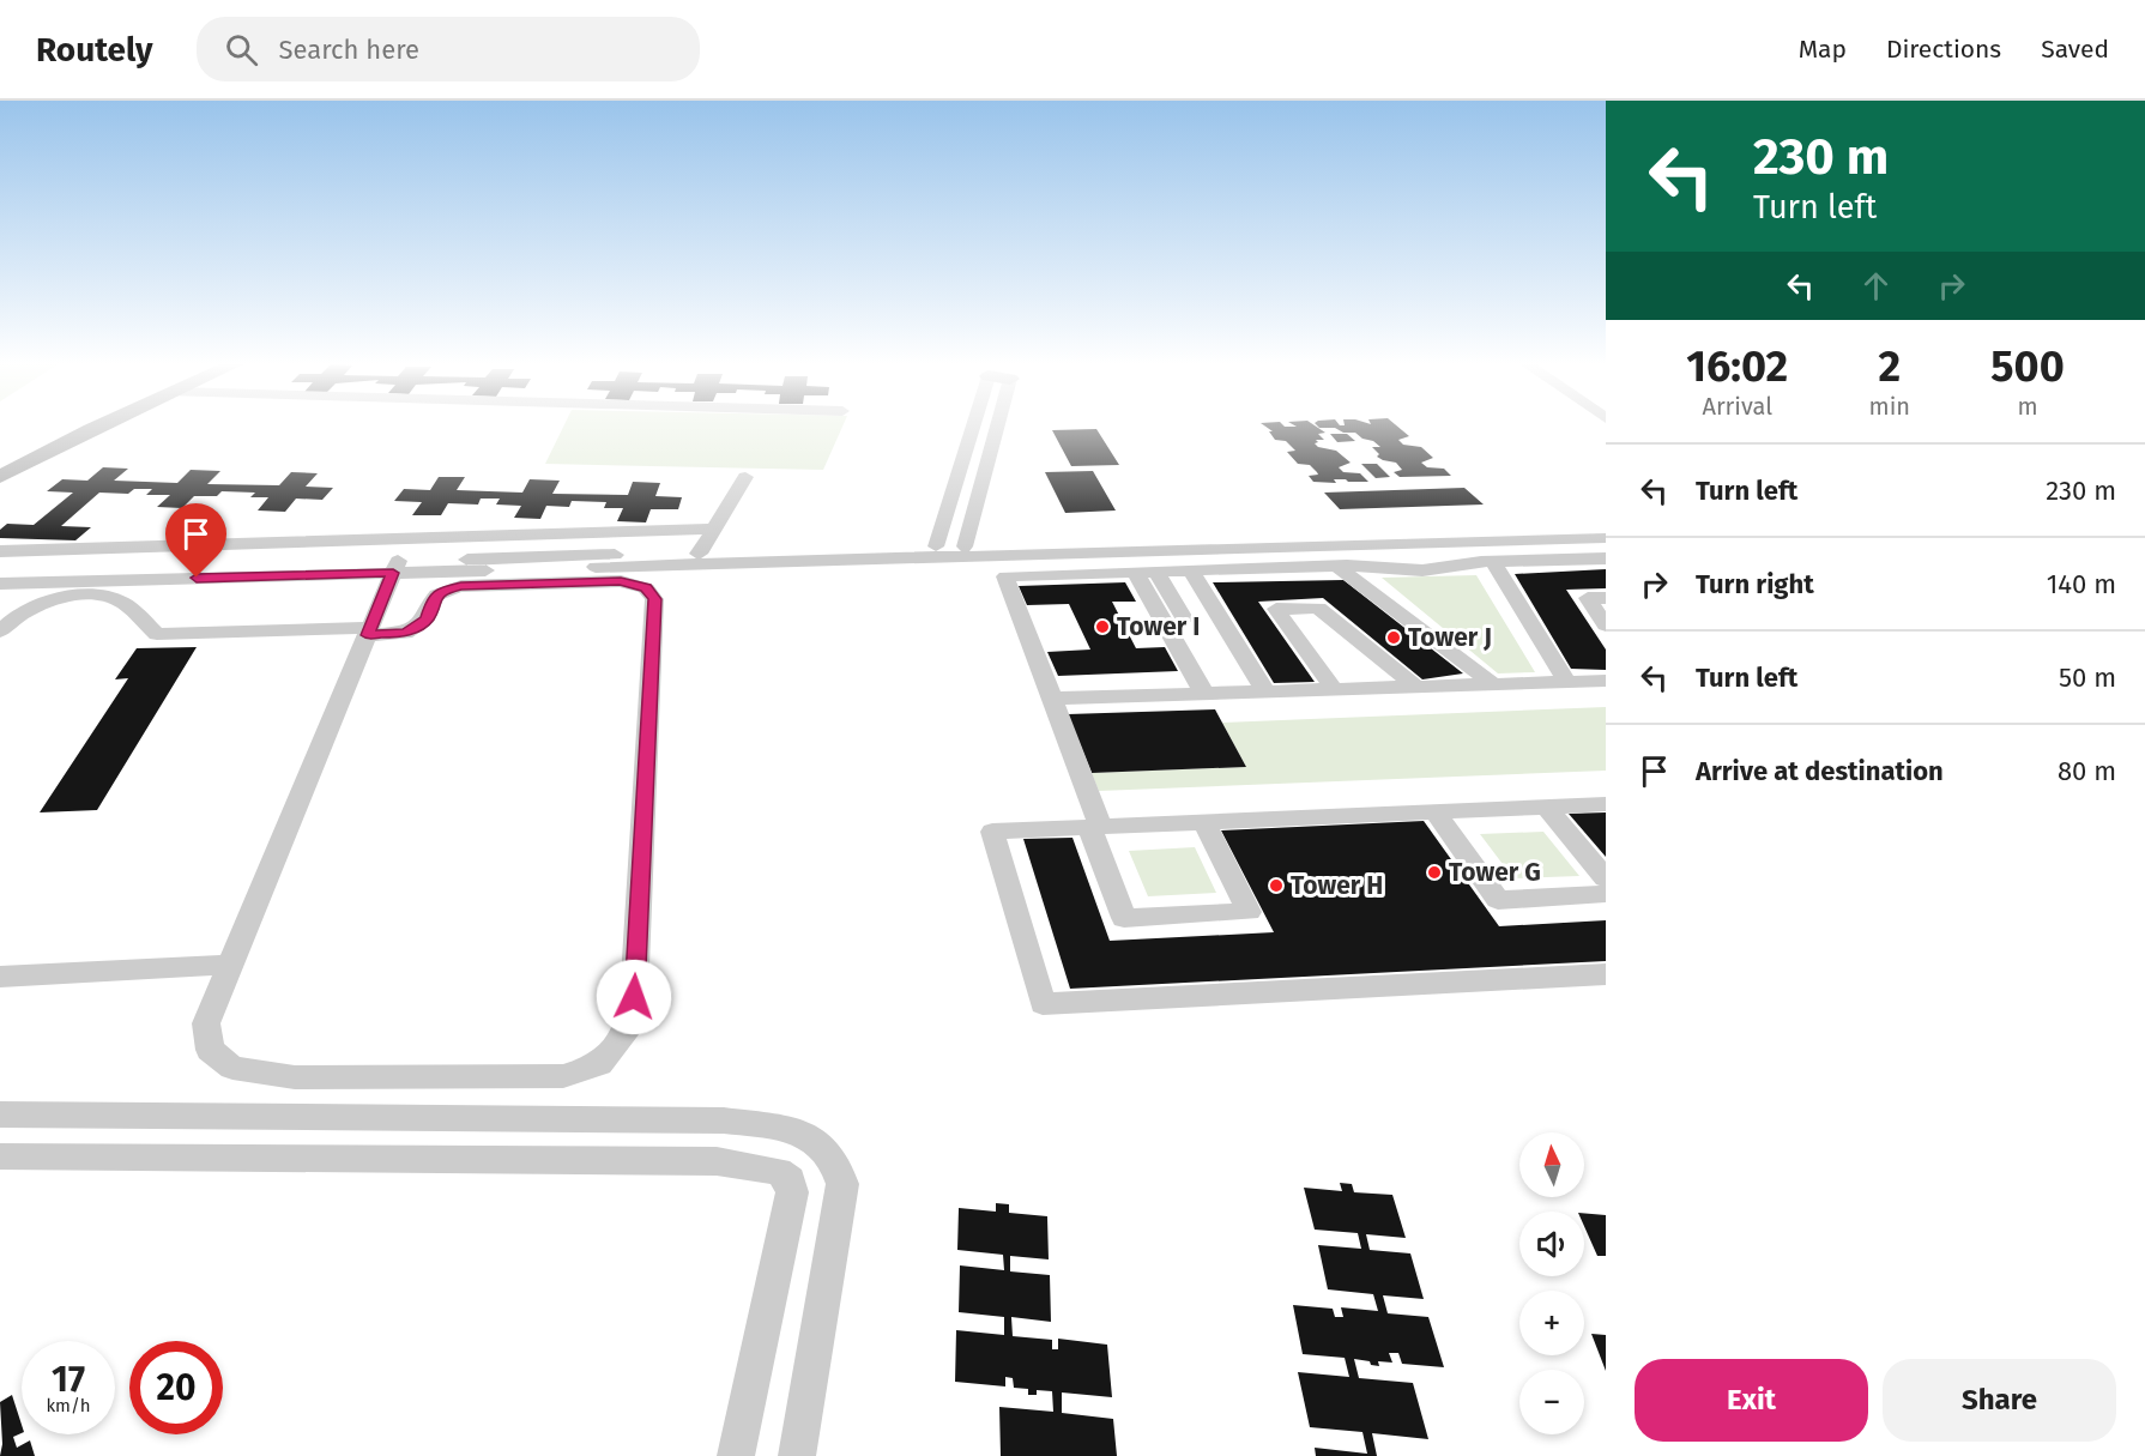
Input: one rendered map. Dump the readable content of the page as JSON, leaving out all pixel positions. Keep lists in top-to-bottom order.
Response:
{
  "places": [
    "Tower I",
    "Tower J",
    "Tower G",
    "Tower H"
  ],
  "north": "top",
  "page": {
    "header": "Routely",
    "search": "Search here",
    "nav": ["Map", "Directions", "Saved"],
    "turn": ["230 m", "Turn left"],
    "eta": [
      "16:02",
      "Arrival",
      "2",
      "min",
      "500",
      "m"
    ],
    "list": [
      {
        "name": "Turn left",
        "value": "230 m"
      },
      {
        "name": "Turn right",
        "value": "140 m"
      },
      {
        "name": "Turn left",
        "value": "50 m"
      },
      {
        "name": "Arrive at destination",
        "value": "80 m"
      }
    ],
    "map_buttons": ["+", "−"],
    "speed": "17 km/h",
    "limit": "20",
    "buttons": ["Exit", "Share"]
  }
}
